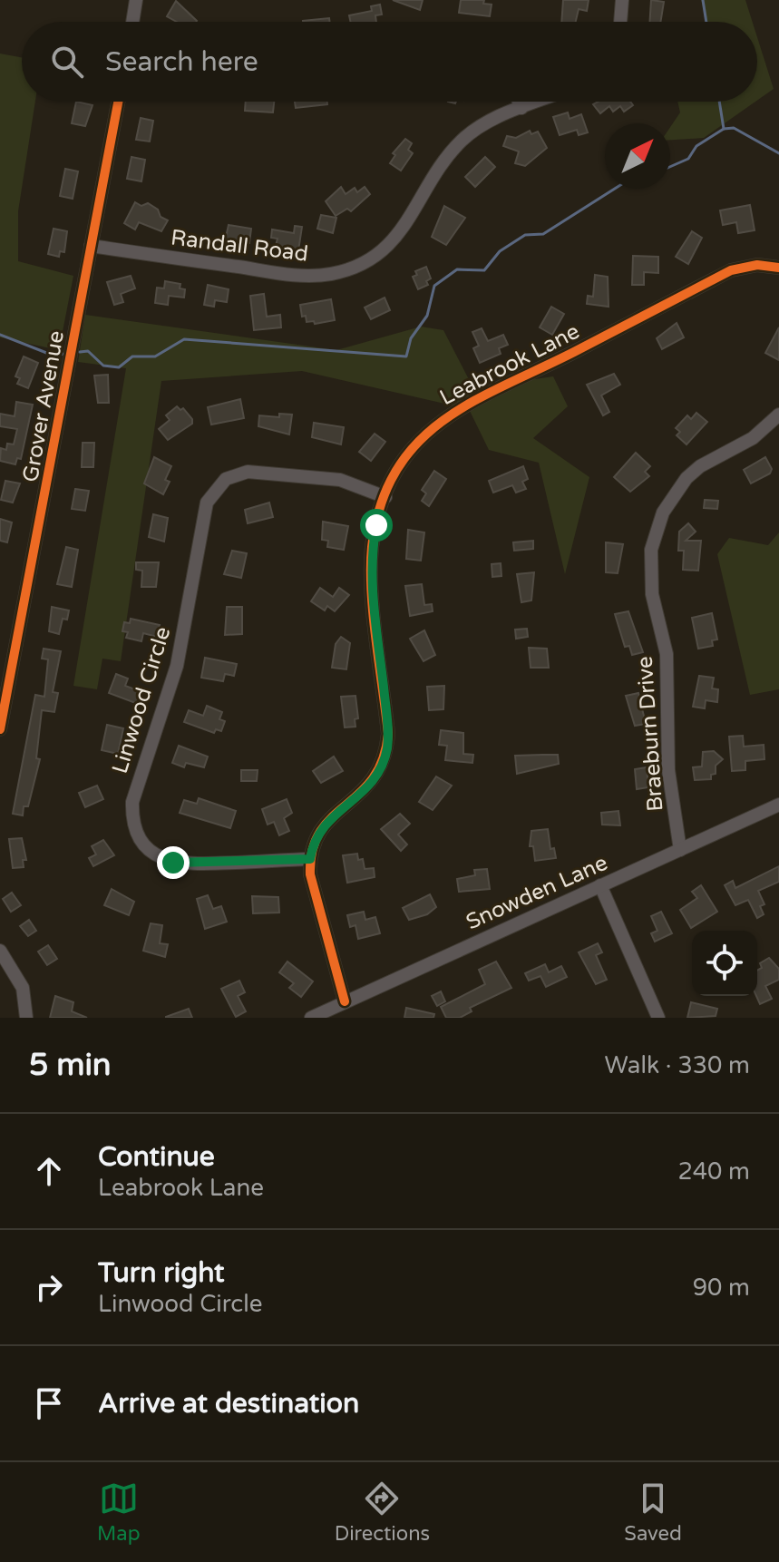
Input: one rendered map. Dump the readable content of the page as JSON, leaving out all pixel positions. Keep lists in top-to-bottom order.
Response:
{
  "streets": {
    "street": [
      "Randall Road",
      "Leabrook Lane",
      "Grover Avenue",
      "Linwood Circle",
      "Braeburn Drive",
      "Snowden Lane"
    ]
  },
  "crossings": [
    ["Randall Road", "Grover Avenue"],
    ["Leabrook Lane", "Linwood Circle"],
    ["Leabrook Lane", "Snowden Lane"],
    ["Braeburn Drive", "Snowden Lane"]
  ],
  "north": "top right",
  "page": {
    "search": "Search here",
    "heading": ["5 min", "Walk · 330 m"],
    "list": [
      ["Continue", "Leabrook Lane", "240 m"],
      ["Turn right", "Linwood Circle", "90 m"],
      "Arrive at destination"
    ],
    "nav": ["Map", "Directions", "Saved"]
  }
}
